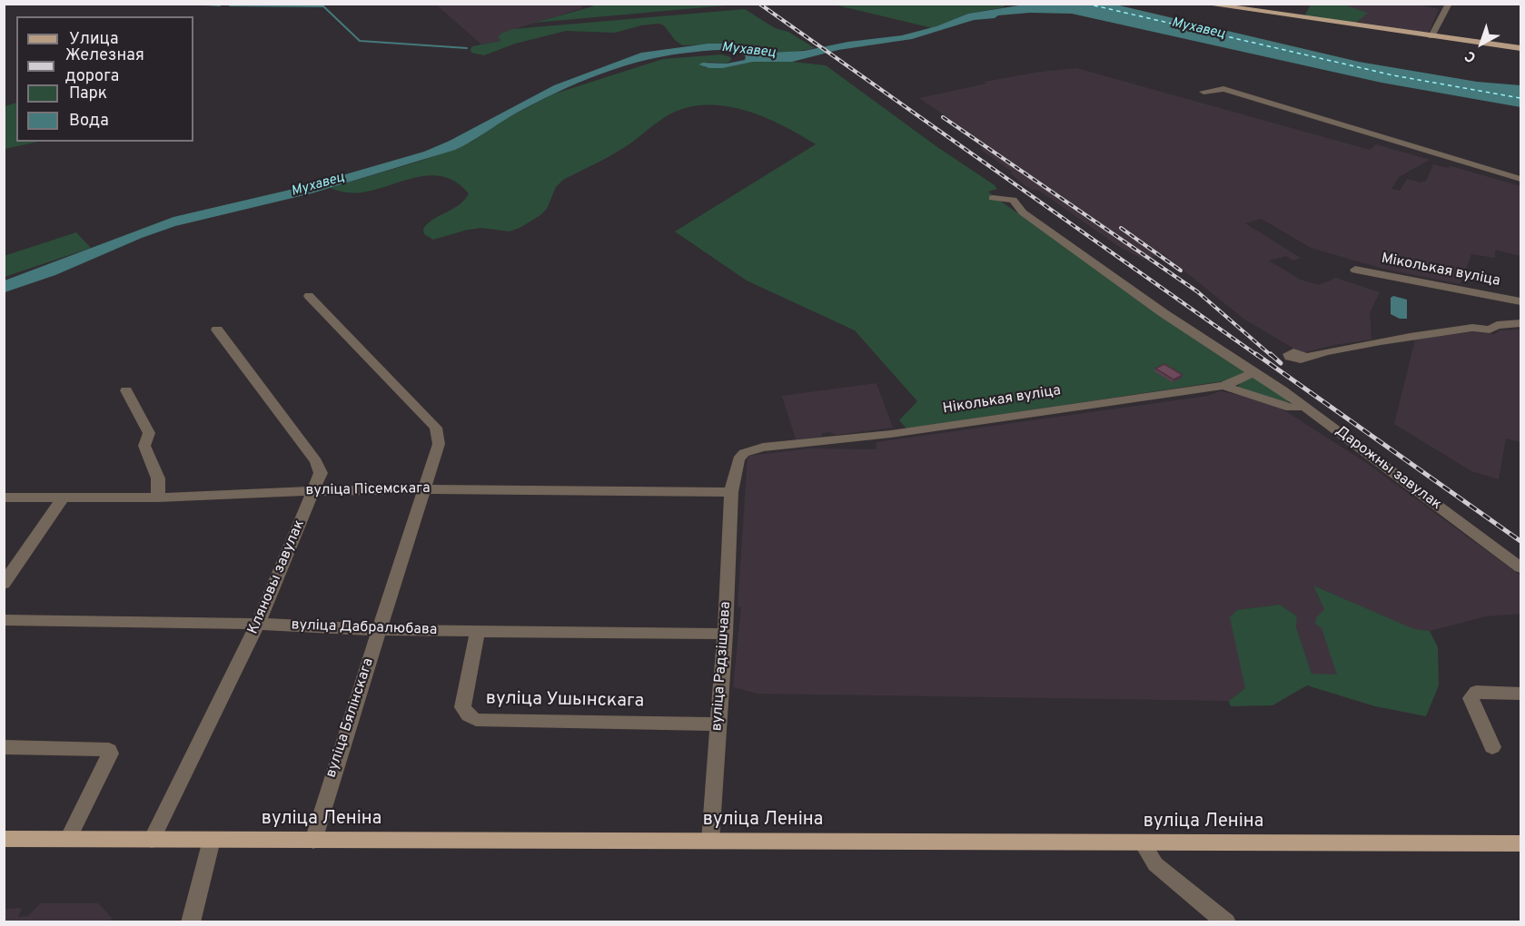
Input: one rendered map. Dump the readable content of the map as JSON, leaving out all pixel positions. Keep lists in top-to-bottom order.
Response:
{
  "streets": {
    "main road": ["вуліца Леніна"],
    "street": [
      "Міколькая вуліца",
      "Ніколькая вуліца",
      "Дарожны завулак",
      "вуліца Пісемскага",
      "Кляновы завулак",
      "вуліца Дабралюбава",
      "вуліца Радзішчава",
      "вуліца Ушынскага",
      "вуліца Бялінскага"
    ]
  },
  "crossings": [
    ["Ніколькая вуліца", "Дарожны завулак"],
    ["Ніколькая вуліца", "вуліца Пісемскага"],
    ["Ніколькая вуліца", "вуліца Радзішчава"],
    ["вуліца Пісемскага", "Кляновы завулак"],
    ["вуліца Пісемскага", "вуліца Радзішчава"],
    ["вуліца Пісемскага", "вуліца Бялінскага"],
    ["Кляновы завулак", "вуліца Дабралюбава"],
    ["Кляновы завулак", "вуліца Леніна"],
    ["вуліца Дабралюбава", "вуліца Радзішчава"],
    ["вуліца Дабралюбава", "вуліца Ушынскага"],
    ["вуліца Дабралюбава", "вуліца Бялінскага"],
    ["вуліца Радзішчава", "вуліца Ушынскага"],
    ["вуліца Радзішчава", "вуліца Леніна"],
    ["вуліца Бялінскага", "вуліца Леніна"]
  ],
  "water": ["Мухавец"],
  "legend": [
    "Улица",
    "Железная дорога",
    "Парк",
    "Вода"
  ],
  "north": "bottom left"
}
